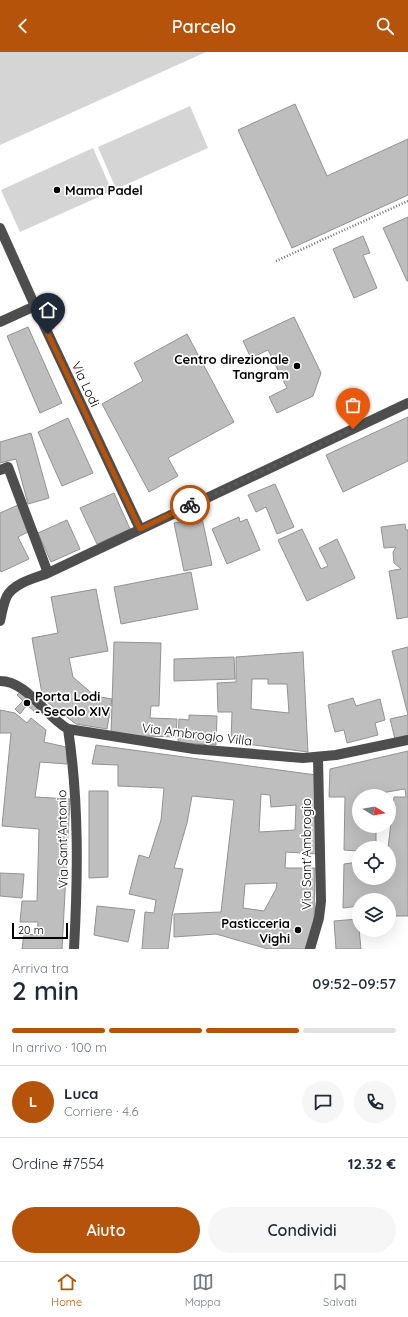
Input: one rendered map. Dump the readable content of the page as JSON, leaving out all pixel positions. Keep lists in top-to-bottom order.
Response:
{
  "streets": {
    "street": [
      "Via Lodi",
      "Via Ambrogio Villa",
      "Via Sant'Antonio",
      "Via Sant'Ambrogio"
    ]
  },
  "crossings": [
    ["Via Ambrogio Villa", "Via Sant'Antonio"],
    ["Via Ambrogio Villa", "Via Sant'Ambrogio"]
  ],
  "places": [
    "Mama Padel",
    "Centro direzionale Tangram",
    "Porta Lodi - Secolo XIV",
    "Pasticceria Vighi"
  ],
  "scale_bar": "20 m",
  "north": "right",
  "page": {
    "header": "Parcelo",
    "scale": "20 m",
    "heading": ["2 min", "Arriva tra", "09:52–09:57"],
    "panel": [
      "Luca",
      "Corriere · 4.6",
      "Ordine #7554",
      "12.32 €"
    ],
    "bar": "In arrivo · 100 m",
    "round": "L",
    "buttons": ["Aiuto", "Condividi"],
    "tabs": ["Home", "Mappa", "Salvati"]
  }
}
